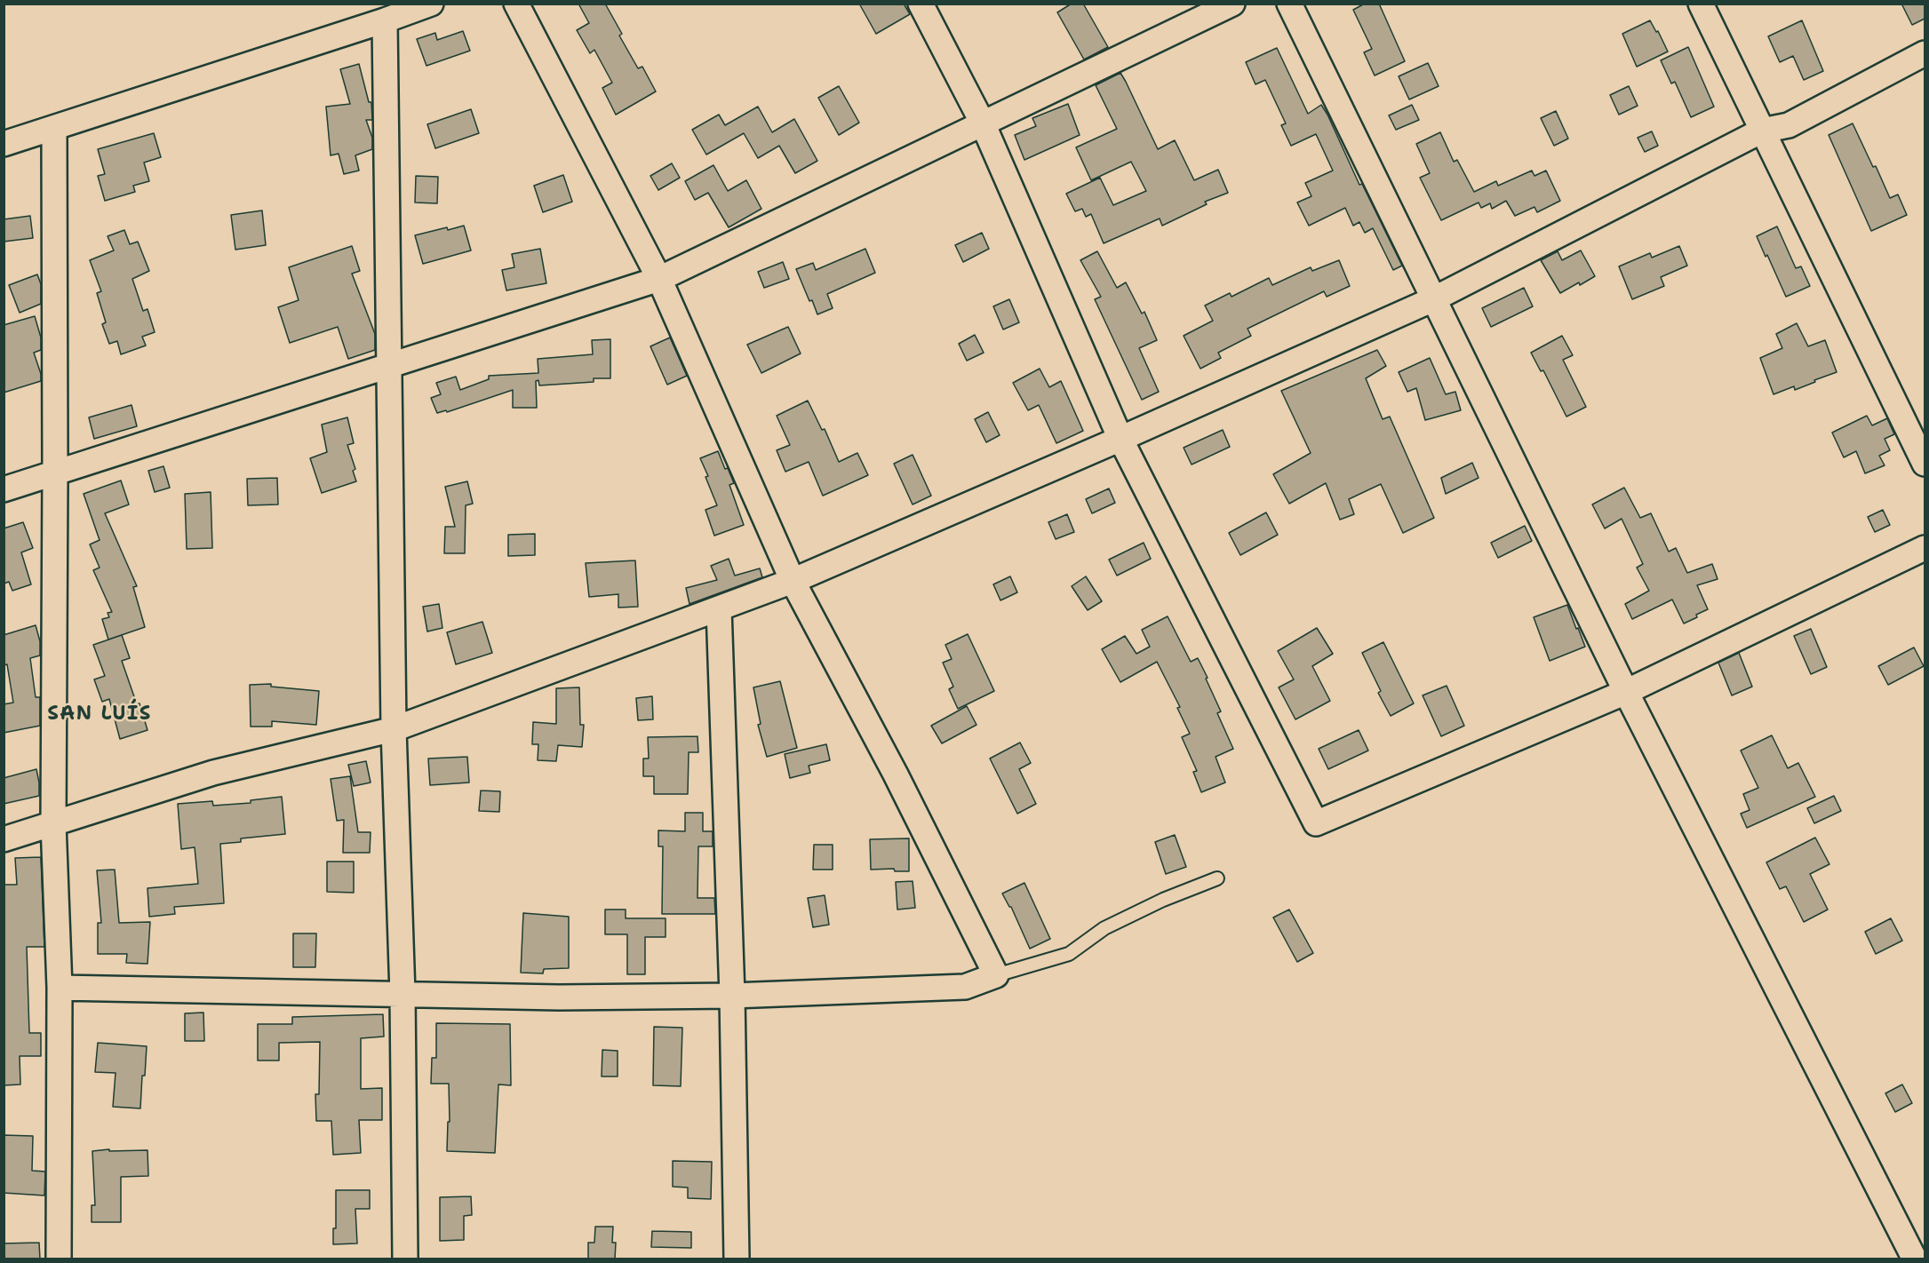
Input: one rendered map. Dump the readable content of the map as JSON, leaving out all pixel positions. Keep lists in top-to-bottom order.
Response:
{
  "districts": ["SAN LUÍS"]
}
